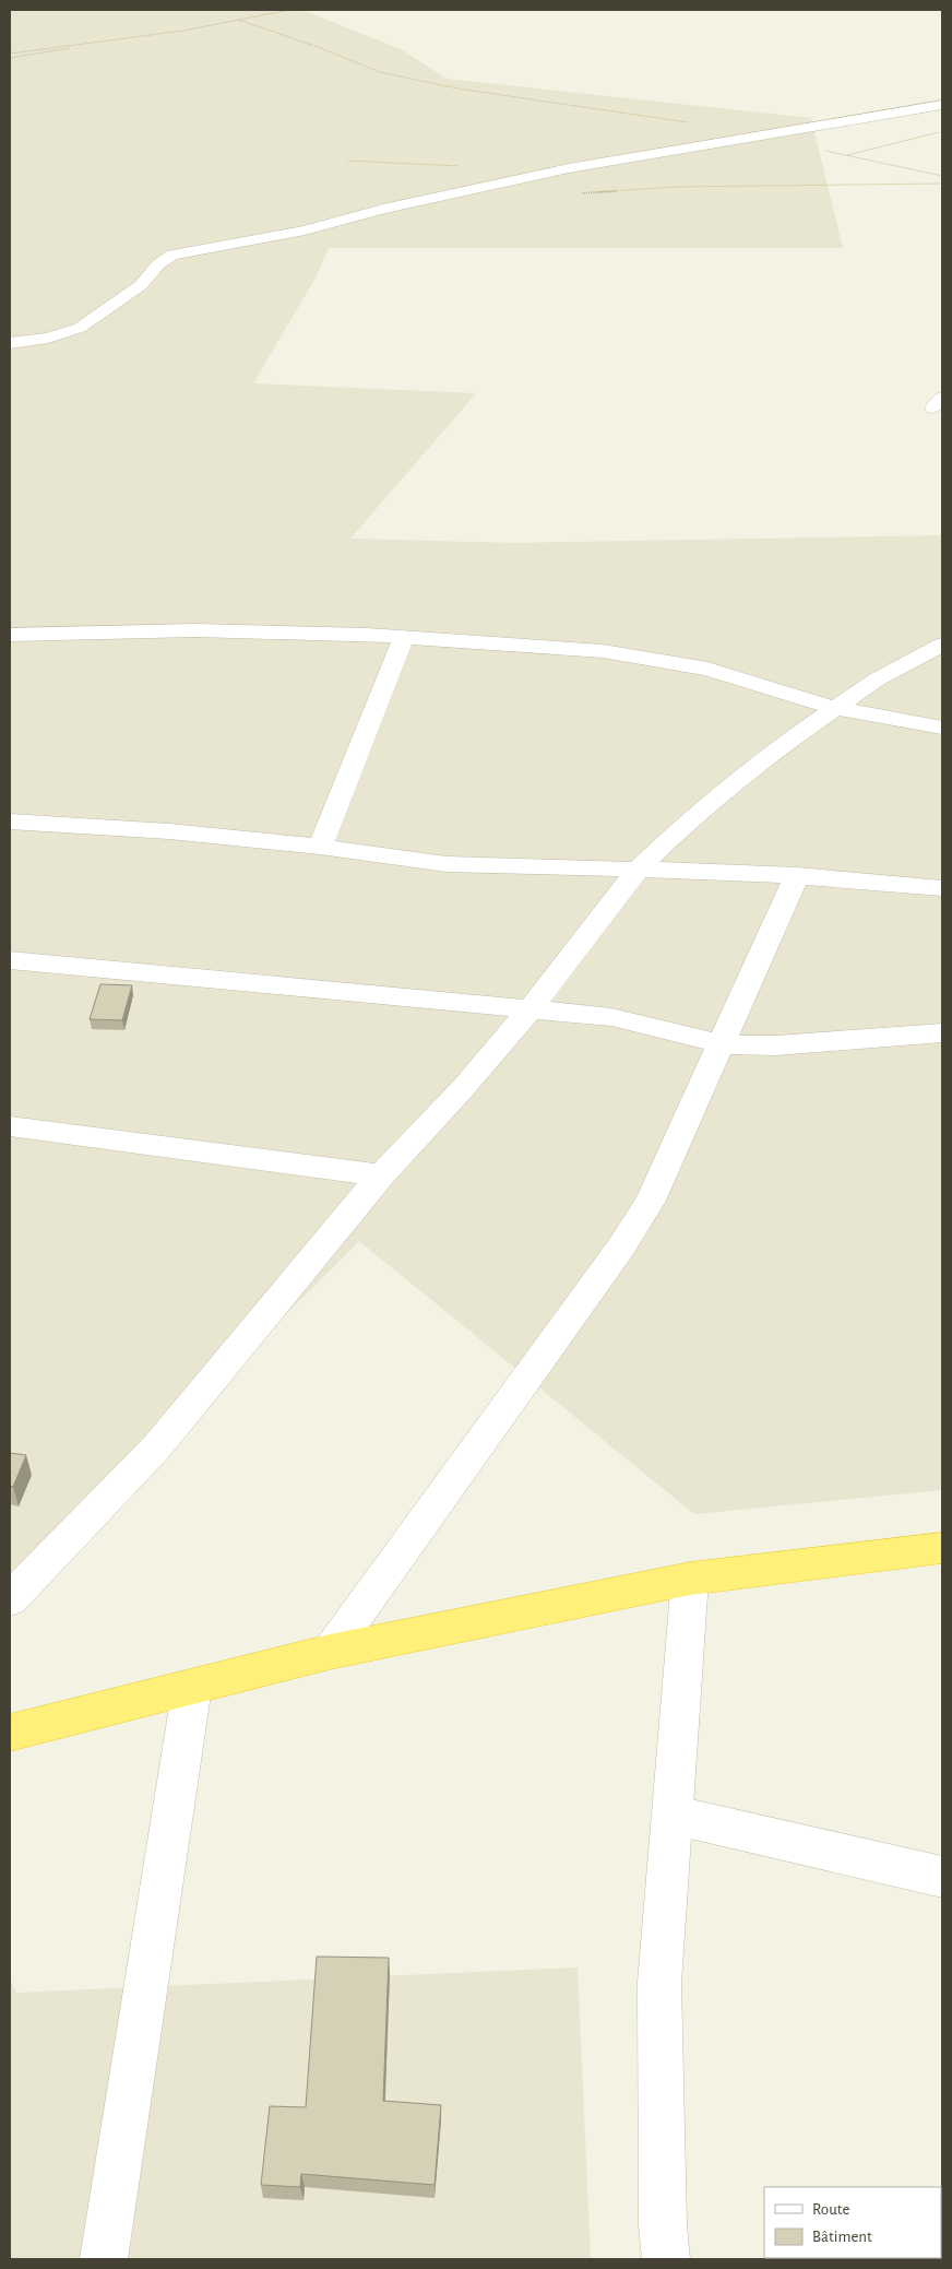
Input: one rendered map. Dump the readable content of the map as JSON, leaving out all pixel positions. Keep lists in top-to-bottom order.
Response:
{
  "legend": ["Route", "Bâtiment"]
}
